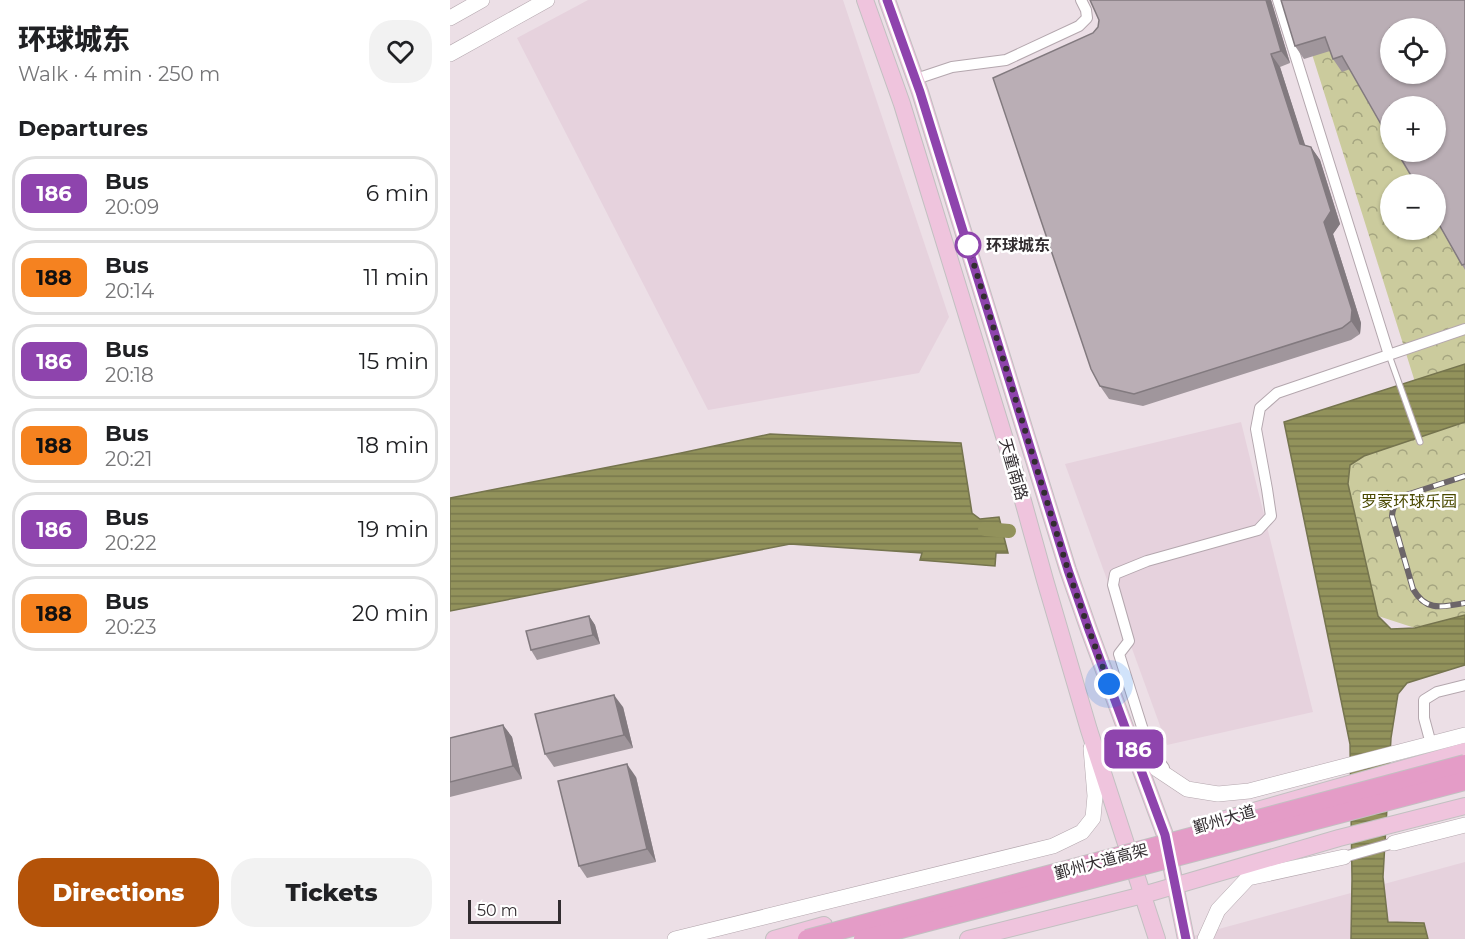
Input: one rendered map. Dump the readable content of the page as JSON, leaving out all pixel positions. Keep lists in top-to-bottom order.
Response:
{
  "streets": {
    "highway": ["鄞州大道高架"],
    "main road": ["天童南路", "鄞州大道"]
  },
  "crossings": [
    ["天童南路", "鄞州大道"]
  ],
  "parks": ["罗蒙环球乐园"],
  "places": ["环球城东"],
  "lines": ["bus line 186"],
  "scale_bar": "50 m",
  "page": {
    "heading": [
      ["环球城东", "Walk · 4 min · 250 m"],
      "Departures"
    ],
    "on_map": "186",
    "map_buttons": ["+", "−"],
    "list": [
      {
        "mark": "186",
        "name": "Bus",
        "note": "20:09",
        "value": "6 min"
      },
      {
        "mark": "188",
        "name": "Bus",
        "note": "20:14",
        "value": "11 min"
      },
      {
        "mark": "186",
        "name": "Bus",
        "note": "20:18",
        "value": "15 min"
      },
      {
        "mark": "188",
        "name": "Bus",
        "note": "20:21",
        "value": "18 min"
      },
      {
        "mark": "186",
        "name": "Bus",
        "note": "20:22",
        "value": "19 min"
      },
      {
        "mark": "188",
        "name": "Bus",
        "note": "20:23",
        "value": "20 min"
      }
    ],
    "buttons": ["Directions", "Tickets"],
    "scale": "50 m"
  }
}
